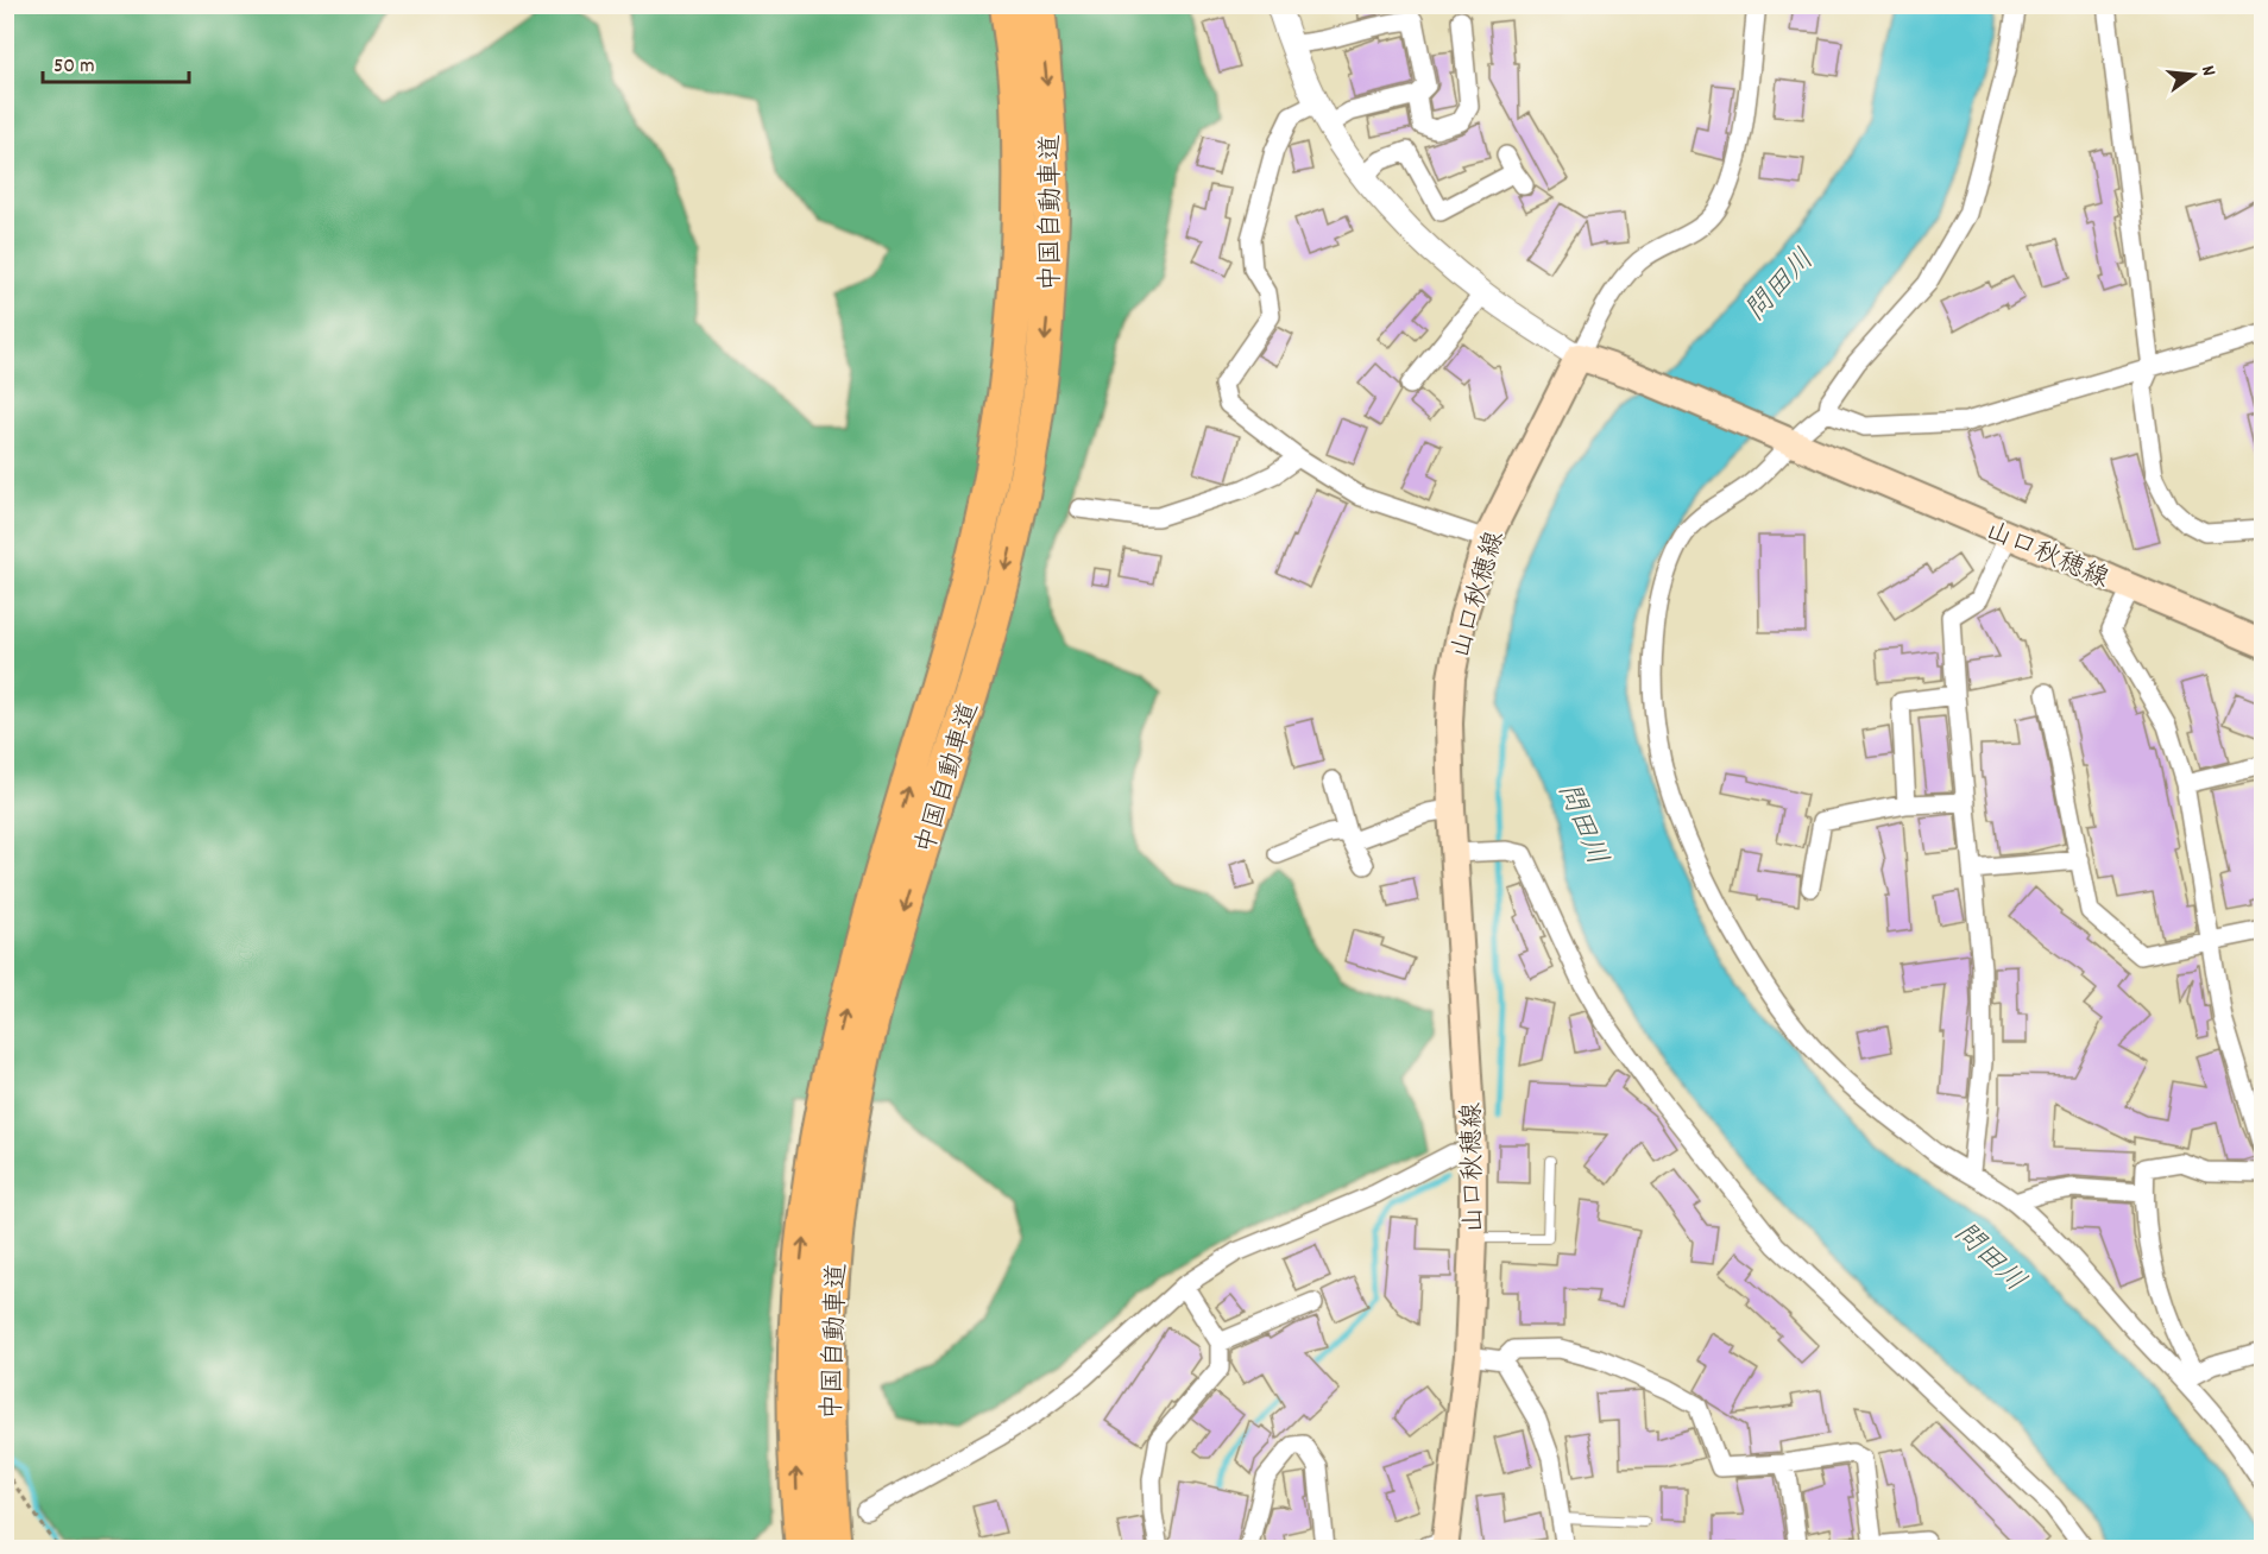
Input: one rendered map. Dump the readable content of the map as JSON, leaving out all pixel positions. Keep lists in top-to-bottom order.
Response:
{
  "streets": {
    "highway": ["中国自動車道"],
    "main road": ["山口秋穂線"]
  },
  "water": ["問田川"],
  "scale_bar": "50 m",
  "north": "right"
}
